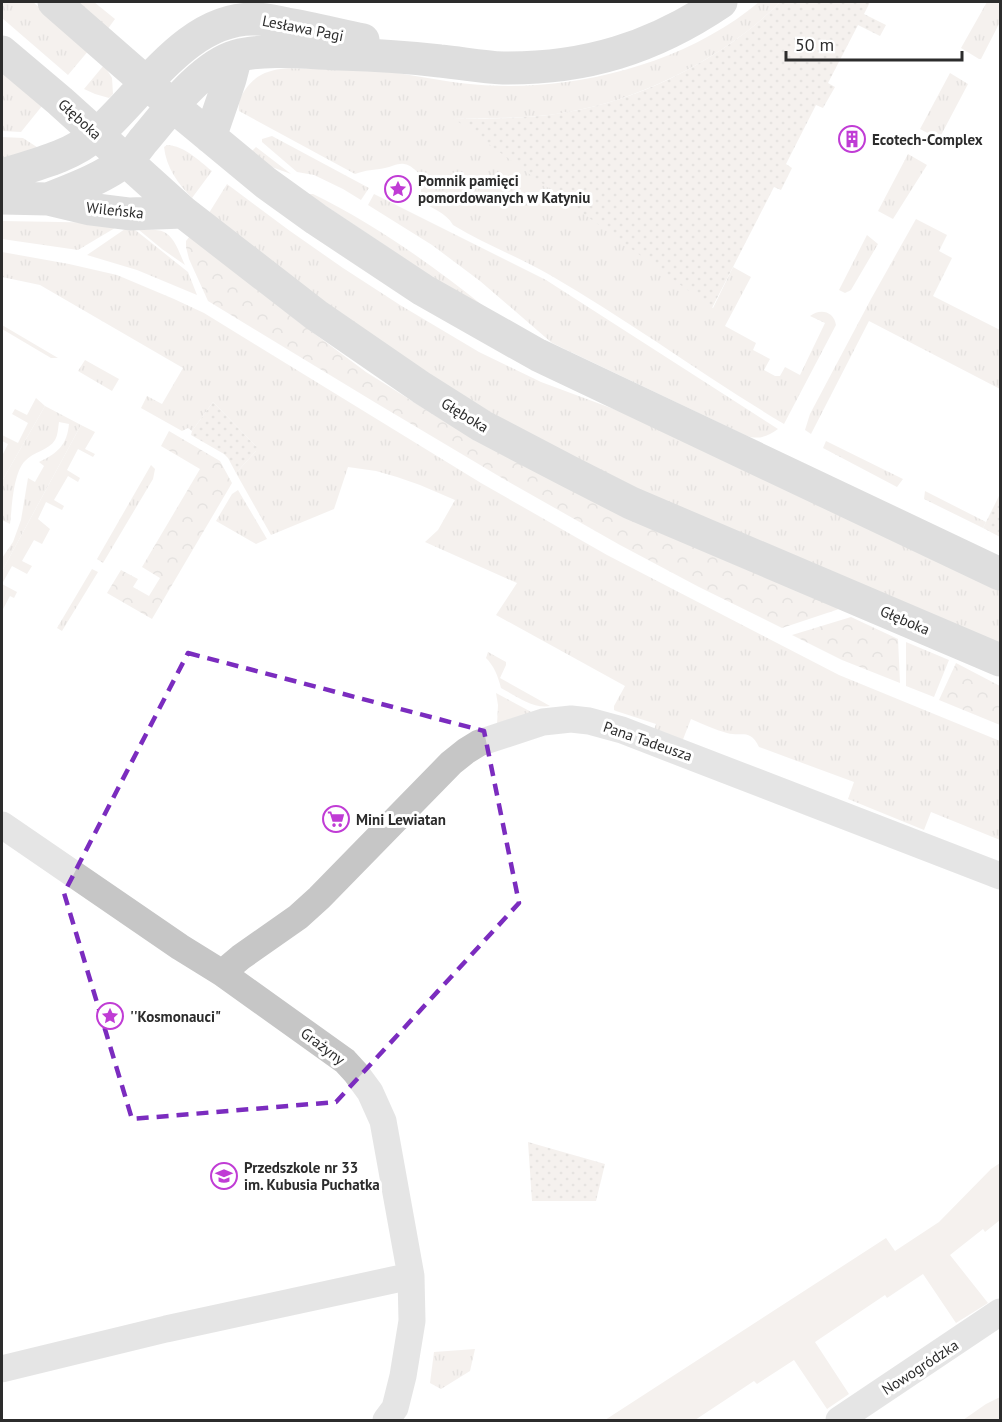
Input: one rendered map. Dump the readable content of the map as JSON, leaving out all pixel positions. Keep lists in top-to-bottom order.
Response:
{
  "streets": {
    "street": [
      "Lesława Pagi",
      "Głęboka",
      "Wileńska",
      "Pana Tadeusza",
      "Grażyny",
      "Nowogródzka"
    ]
  },
  "crossings": [
    ["Lesława Pagi", "Głęboka"],
    ["Lesława Pagi", "Wileńska"],
    ["Głęboka", "Wileńska"],
    ["Pana Tadeusza", "Grażyny"]
  ],
  "places": {
    "building": ["Ecotech-Complex"],
    "place": ["Pomnik pamięci pomordowanych w Katyniu", "''Kosmonauci\""],
    "supermarket": ["Mini Lewiatan"],
    "school or university": ["Przedszkole nr 33 im. Kubusia Puchatka"]
  },
  "scale_bar": "50 m"
}
